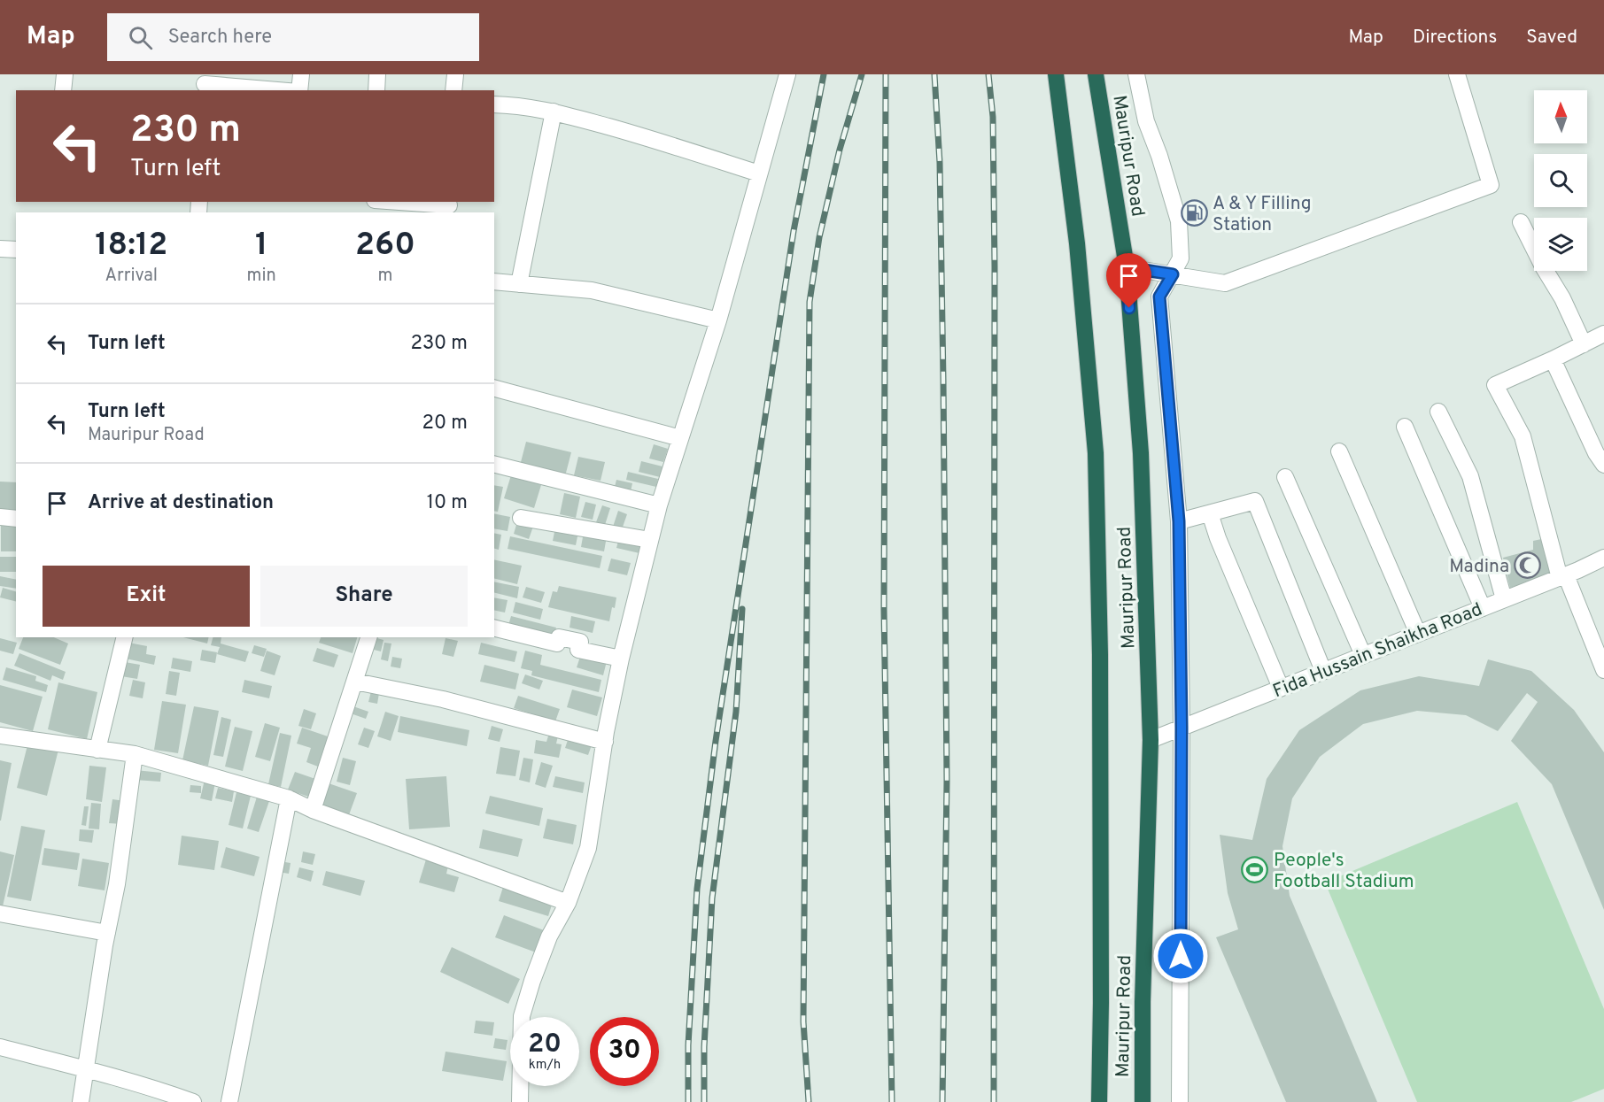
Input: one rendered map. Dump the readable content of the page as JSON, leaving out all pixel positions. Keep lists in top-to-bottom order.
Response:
{
  "streets": {
    "highway": ["Mauripur Road"],
    "street": ["Fida Hussain Shaikha Road"]
  },
  "crossings": [
    ["Mauripur Road", "Fida Hussain Shaikha Road"]
  ],
  "places": {
    "fuel station": ["A & Y Filling Station"],
    "mosque": ["Madina"],
    "sports": ["People's Football Stadium"]
  },
  "north": "top",
  "page": {
    "header": "Map",
    "search": "Search here",
    "nav": ["Map", "Directions", "Saved"],
    "turn": ["230 m", "Turn left"],
    "eta": [
      "18:12",
      "Arrival",
      "1",
      "min",
      "260",
      "m"
    ],
    "list": [
      {
        "name": "Turn left",
        "value": "230 m"
      },
      {
        "name": "Turn left",
        "note": "Mauripur Road",
        "value": "20 m"
      },
      {
        "name": "Arrive at destination",
        "value": "10 m"
      }
    ],
    "buttons": ["Exit", "Share"],
    "speed": "20 km/h",
    "limit": "30"
  }
}
